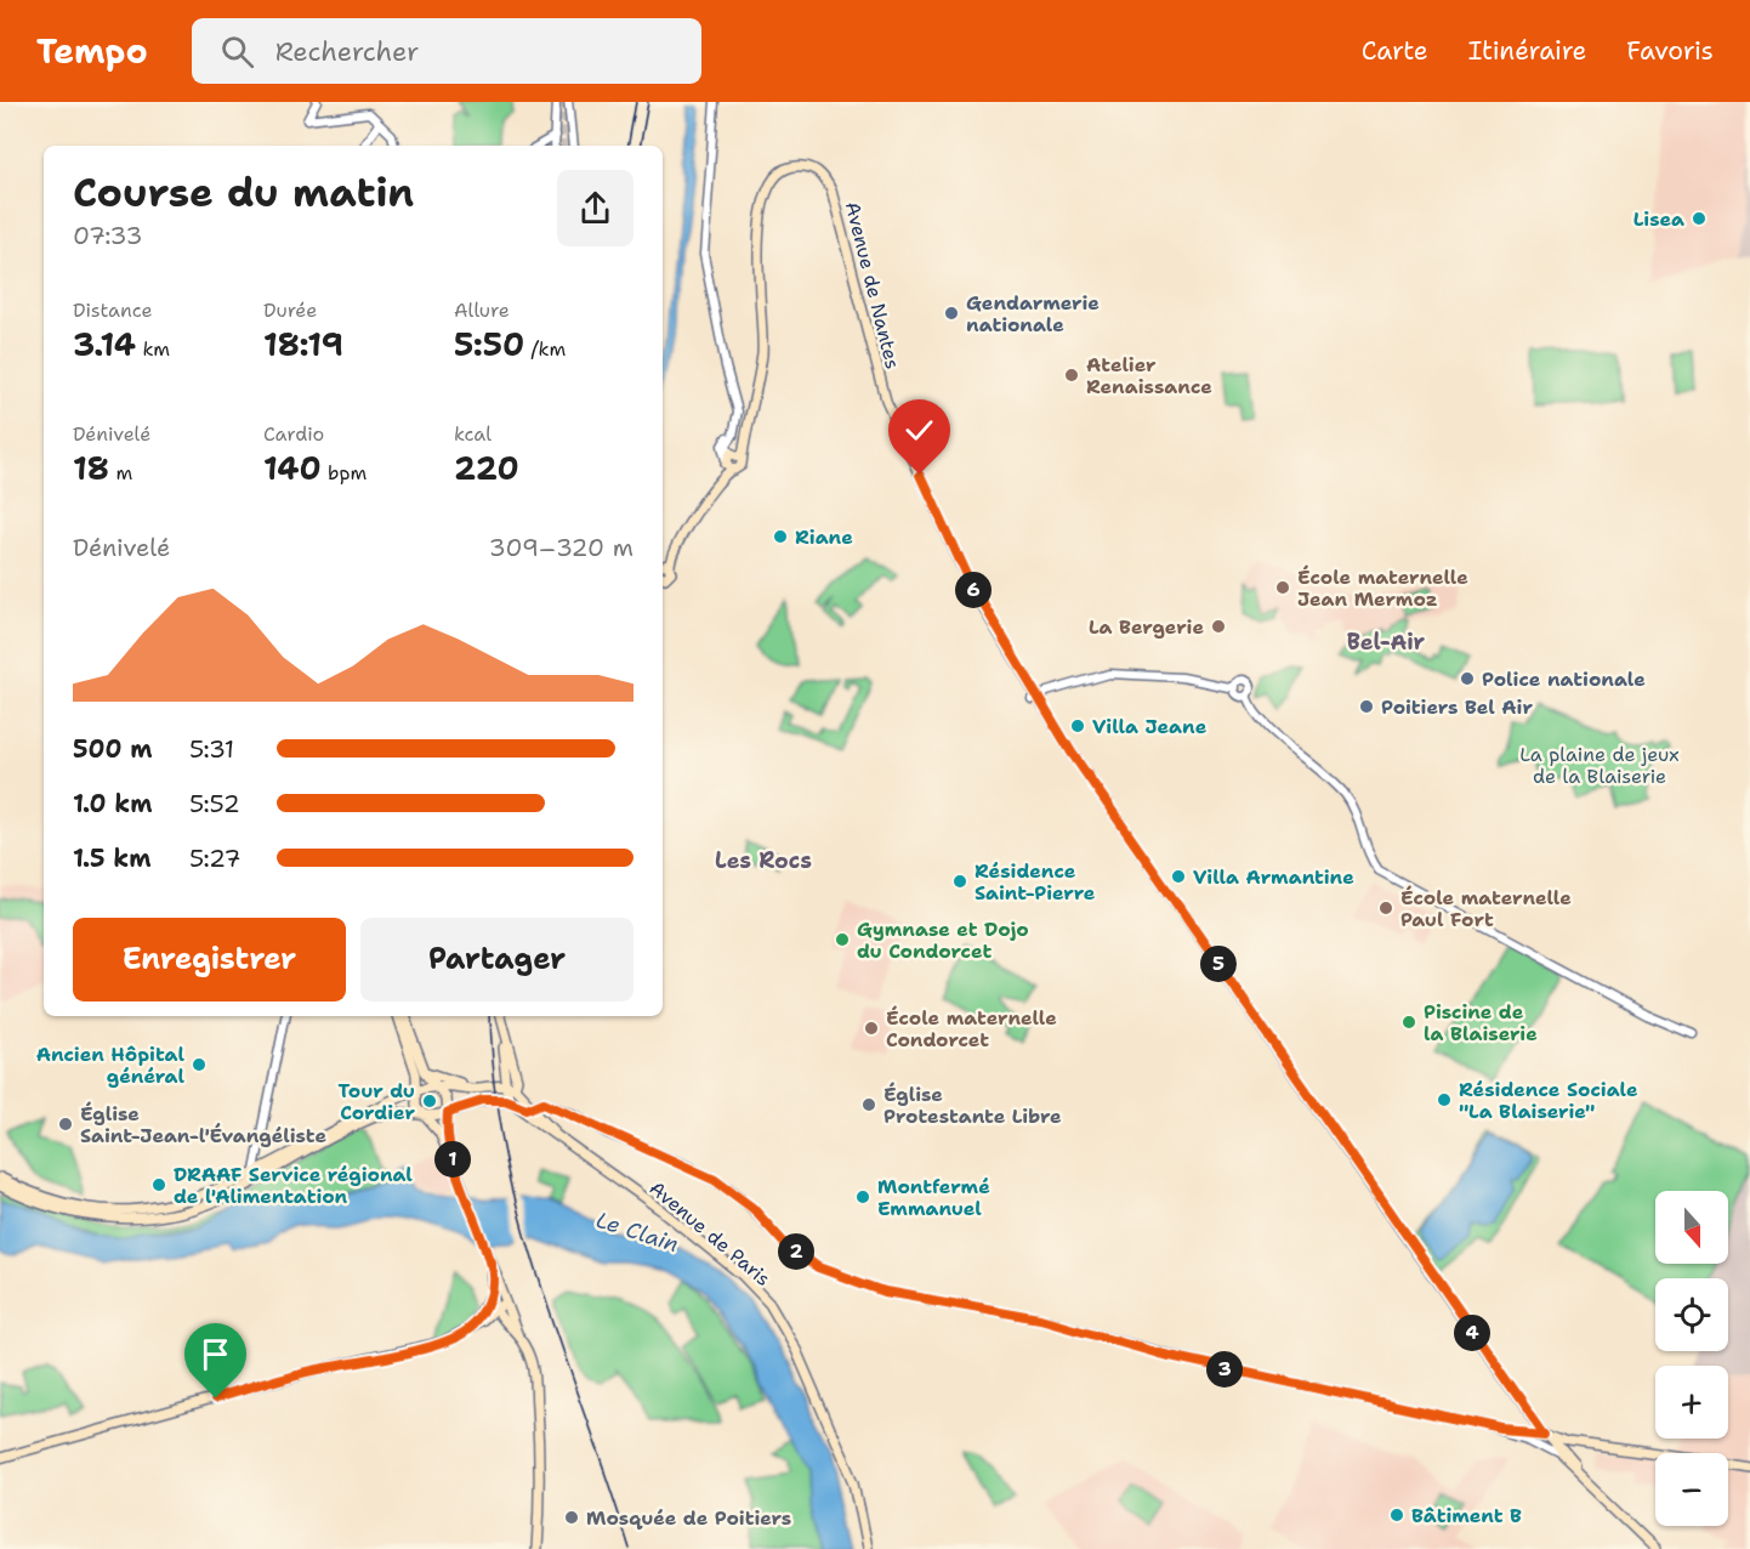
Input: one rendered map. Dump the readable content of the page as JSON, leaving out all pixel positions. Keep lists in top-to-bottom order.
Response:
{
  "streets": {
    "main road": ["Avenue de Nantes", "Avenue de Paris"]
  },
  "districts": ["Bel-Air", "Les Rocs"],
  "water": ["Le Clain"],
  "parks": ["La plaine de jeux de la Blaiserie"],
  "places": [
    "Lisea",
    "Gendarmerie nationale",
    "Atelier Renaissance",
    "Riane",
    "École maternelle Jean Mermoz",
    "La Bergerie",
    "Police nationale",
    "Poitiers Bel Air",
    "Villa Jeane",
    "Villa Armantine",
    "Résidence Saint-Pierre",
    "École maternelle Paul Fort",
    "Gymnase et Dojo du Condorcet",
    "Piscine de la Blaiserie",
    "École maternelle Condorcet",
    "Ancien Hôpital général",
    "Résidence Sociale \"La Blaiserie\"",
    "Tour du Cordier",
    "Église Protestante Libre",
    "Église Saint-Jean-l'Évangéliste",
    "DRAAF Service régional de l'Alimentation",
    "Montfermé Emmanuel",
    "Bâtiment B",
    "Mosquée de Poitiers"
  ],
  "north": "bottom",
  "page": {
    "header": "Tempo",
    "search": "Rechercher",
    "nav": ["Carte", "Itinéraire", "Favoris"],
    "heading": ["Course du matin", "07:33"],
    "stats": [
      ["Distance", "3.14 km"],
      ["Durée", "18:19"],
      ["Allure", "5:50 /km"],
      ["Dénivelé", "18 m"],
      ["Cardio", "140 bpm"],
      ["kcal", "220"]
    ],
    "chart": ["Dénivelé", "309–320 m"],
    "pins": [
      "6",
      "5",
      "1",
      "2",
      "4",
      "3"
    ],
    "list": [
      {
        "name": "500 m",
        "note": "5:31"
      },
      {
        "name": "1.0 km",
        "note": "5:52"
      },
      {
        "name": "1.5 km",
        "note": "5:27"
      }
    ],
    "buttons": ["Enregistrer", "Partager"],
    "map_buttons": ["+", "−"]
  }
}
